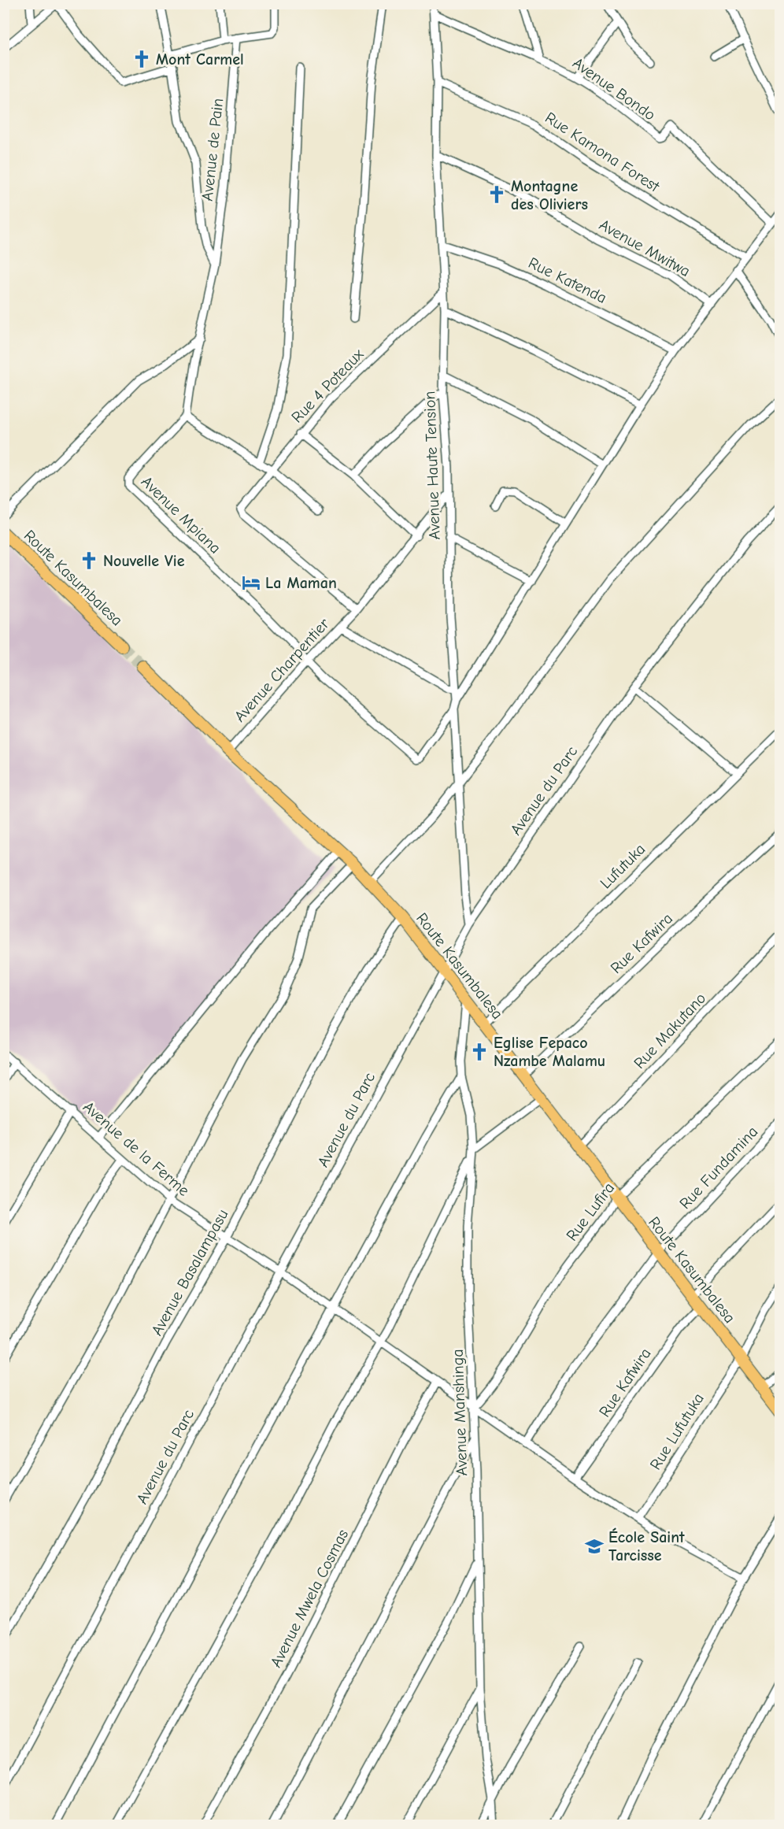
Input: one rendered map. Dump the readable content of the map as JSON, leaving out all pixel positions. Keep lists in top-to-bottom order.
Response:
{
  "streets": {
    "highway": ["Route Kasumbalesa"],
    "street": [
      "Avenue Bondo",
      "Avenue de Pain",
      "Rue Kamona Forest",
      "Avenue Mwitwa",
      "Rue Katenda",
      "Rue 4 Poteaux",
      "Avenue Haute Tension",
      "Avenue Mpiana",
      "Avenue Charpentier",
      "Avenue du Parc",
      "Lufutuka",
      "Rue Kafwira",
      "Rue Makutano",
      "Avenue de la Ferme",
      "Rue Fundamina",
      "Rue Lufira",
      "Avenue Basalampasu",
      "Avenue Manshinga",
      "Rue Lufutuka",
      "Avenue Mwela Cosmas"
    ]
  },
  "crossings": [
    ["Avenue Bondo", "Avenue Haute Tension"],
    ["Rue Kamona Forest", "Avenue Haute Tension"],
    ["Avenue Mwitwa", "Avenue Haute Tension"],
    ["Rue Katenda", "Avenue Haute Tension"],
    ["Rue 4 Poteaux", "Avenue Haute Tension"],
    ["Rue 4 Poteaux", "Avenue Charpentier"],
    ["Avenue Haute Tension", "Avenue Mpiana"],
    ["Avenue Haute Tension", "Avenue Charpentier"],
    ["Avenue Haute Tension", "Avenue du Parc"],
    ["Avenue Mpiana", "Avenue Charpentier"],
    ["Route Kasumbalesa", "Avenue Charpentier"],
    ["Route Kasumbalesa", "Avenue du Parc"],
    ["Route Kasumbalesa", "Lufutuka"],
    ["Route Kasumbalesa", "Rue Kafwira"],
    ["Route Kasumbalesa", "Rue Makutano"],
    ["Route Kasumbalesa", "Rue Fundamina"],
    ["Route Kasumbalesa", "Rue Lufira"],
    ["Route Kasumbalesa", "Avenue Basalampasu"],
    ["Route Kasumbalesa", "Avenue Manshinga"],
    ["Route Kasumbalesa", "Rue Lufutuka"],
    ["Avenue du Parc", "Avenue de la Ferme"],
    ["Rue Kafwira", "Avenue de la Ferme"],
    ["Avenue de la Ferme", "Rue Lufira"],
    ["Avenue de la Ferme", "Avenue Basalampasu"],
    ["Avenue de la Ferme", "Avenue Manshinga"],
    ["Avenue de la Ferme", "Rue Lufutuka"],
    ["Avenue de la Ferme", "Avenue Mwela Cosmas"],
    ["Rue Lufira", "Avenue Manshinga"]
  ],
  "places": {
    "church": [
      "Mont Carmel",
      "Montagne des Oliviers",
      "Nouvelle Vie",
      "Eglise Fepaco Nzambe Malamu"
    ],
    "hotel": ["La Maman"],
    "school or university": ["École Saint Tarcisse"]
  }
}
